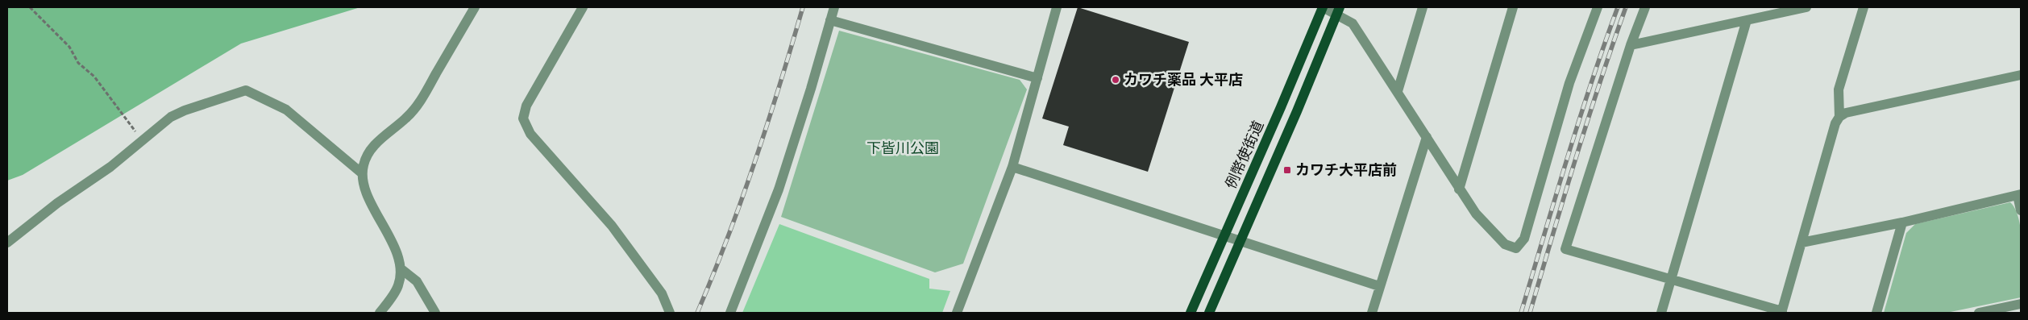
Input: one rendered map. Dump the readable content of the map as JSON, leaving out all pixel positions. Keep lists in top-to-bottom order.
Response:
{
  "streets": {
    "main road": ["例幣使街道"]
  },
  "parks": ["下皆川公園"],
  "places": {
    "other": ["カワチ薬品 大平店"],
    "transit": ["カワチ大平店前"]
  }
}
